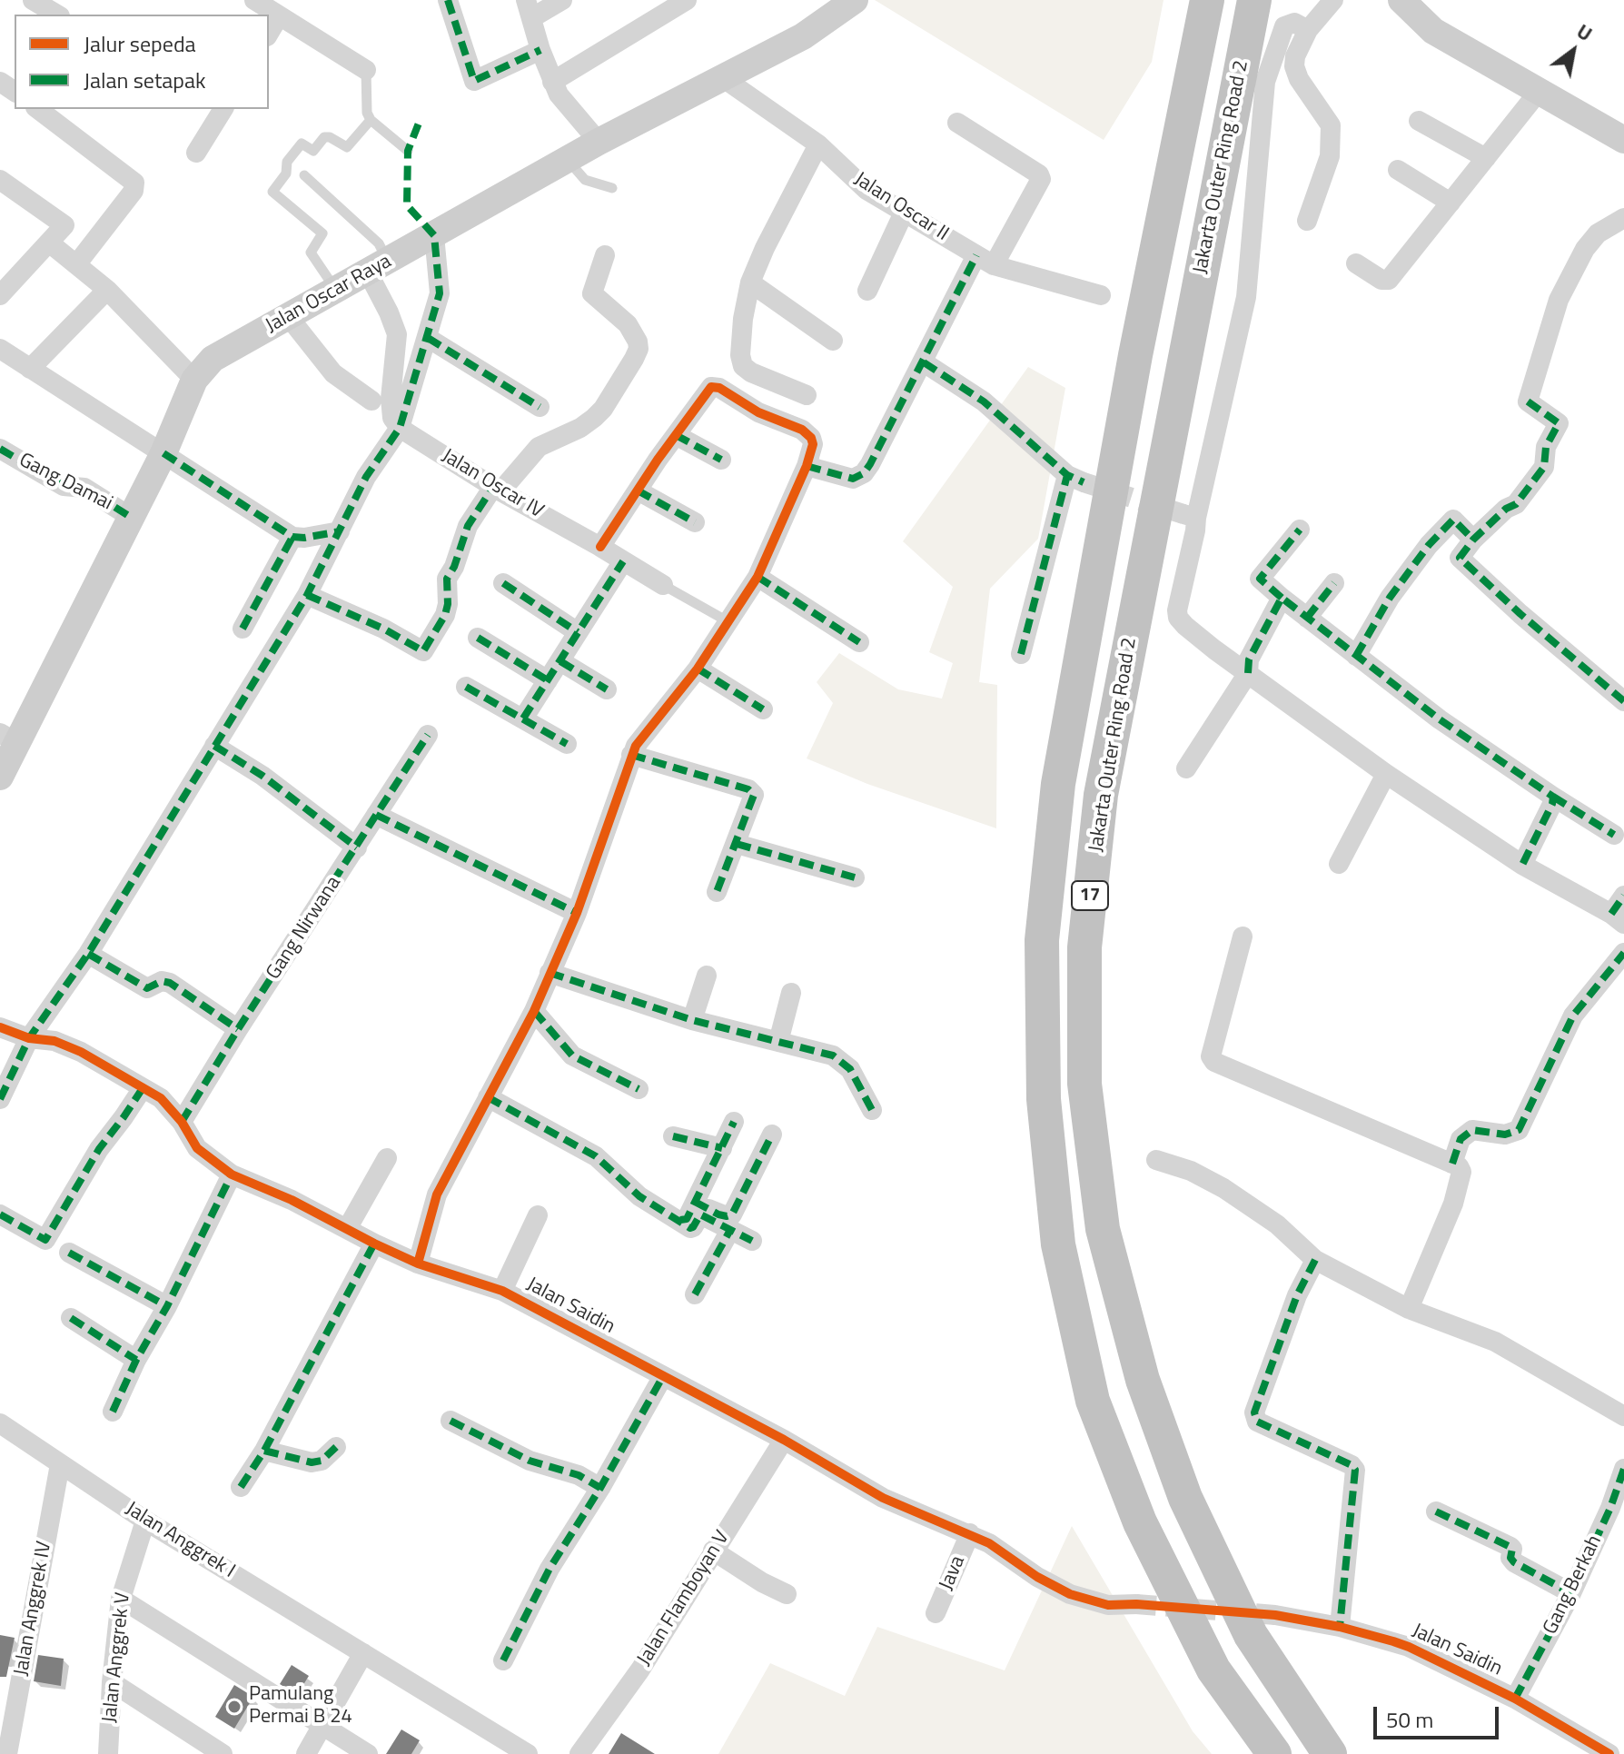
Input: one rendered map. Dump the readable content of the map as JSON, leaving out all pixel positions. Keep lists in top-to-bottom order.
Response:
{
  "streets": {
    "highway": ["Jakarta Outer Ring Road 2", "17"],
    "street": [
      "Jalan Oscar II",
      "Jalan Oscar Raya",
      "Gang Damai",
      "Jalan Oscar IV",
      "Gang Nirwana",
      "Jalan Saidin",
      "Jalan Anggrek I",
      "Java",
      "Gang Berkah",
      "Jalan Flamboyan V",
      "Jalan Anggrek IV",
      "Jalan Anggrek V"
    ]
  },
  "crossings": [
    ["Jalan Oscar II", "Jalan Oscar Raya"],
    ["Jalan Oscar Raya", "Gang Damai"],
    ["Gang Nirwana", "Jalan Saidin"],
    ["Jalan Saidin", "Java"],
    ["Jalan Saidin", "Gang Berkah"],
    ["Jalan Saidin", "Jalan Flamboyan V"],
    ["Jalan Anggrek I", "Jalan Anggrek IV"],
    ["Jalan Anggrek I", "Jalan Anggrek V"]
  ],
  "places": ["Pamulang Permai B 24"],
  "legend": ["Jalur sepeda", "Jalan setapak"],
  "scale_bar": "50 m",
  "north": "top right"
}
